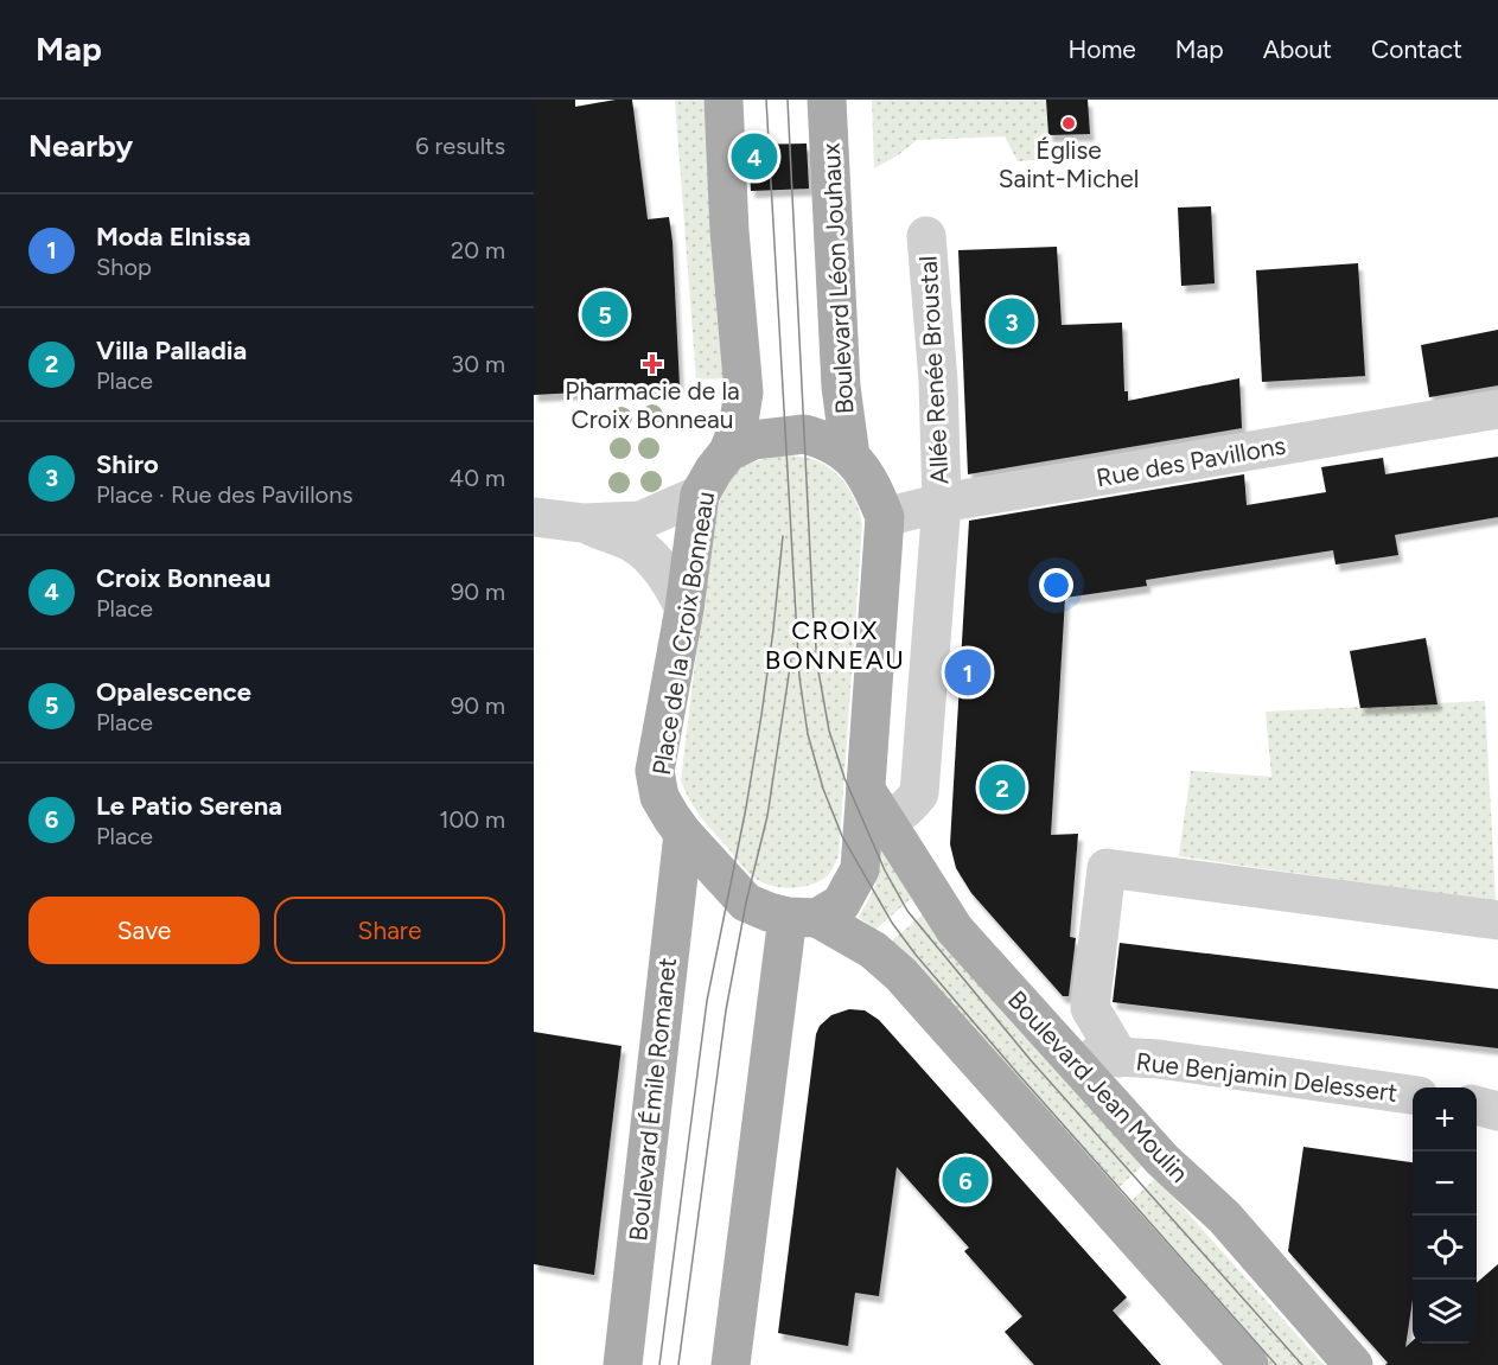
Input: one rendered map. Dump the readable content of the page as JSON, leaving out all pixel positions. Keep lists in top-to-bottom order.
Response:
{
  "streets": {
    "main road": [
      "Boulevard Léon Jouhaux",
      "Place de la Croix Bonneau",
      "Boulevard Jean Moulin",
      "Boulevard Émile Romanet"
    ],
    "street": ["Allée Renée Broustal", "Rue des Pavillons", "Rue Benjamin Delessert"]
  },
  "crossings": [
    ["Allée Renée Broustal", "Rue des Pavillons"],
    ["Allée Renée Broustal", "Boulevard Jean Moulin"],
    ["Place de la Croix Bonneau", "Boulevard Émile Romanet"],
    ["Rue Benjamin Delessert", "Boulevard Jean Moulin"]
  ],
  "districts": ["CROIX BONNEAU"],
  "places": {
    "other": ["Église Saint-Michel"],
    "health": ["Pharmacie de la Croix Bonneau"]
  },
  "page": {
    "header": "Map",
    "nav": [
      "Home",
      "Map",
      "About",
      "Contact"
    ],
    "heading": ["Nearby", "6 results"],
    "pins": [
      "4",
      "5",
      "3",
      "1",
      "2",
      "6"
    ],
    "list": [
      {
        "mark": "1",
        "name": "Moda Elnissa",
        "note": "Shop",
        "value": "20 m"
      },
      {
        "mark": "2",
        "name": "Villa Palladia",
        "note": "Place",
        "value": "30 m"
      },
      {
        "mark": "3",
        "name": "Shiro",
        "note": "Place · Rue des Pavillons",
        "value": "40 m"
      },
      {
        "mark": "4",
        "name": "Croix Bonneau",
        "note": "Place",
        "value": "90 m"
      },
      {
        "mark": "5",
        "name": "Opalescence",
        "note": "Place",
        "value": "90 m"
      },
      {
        "mark": "6",
        "name": "Le Patio Serena",
        "note": "Place",
        "value": "100 m"
      }
    ],
    "buttons": ["Save", "Share"],
    "map_buttons": ["+", "−"]
  }
}
